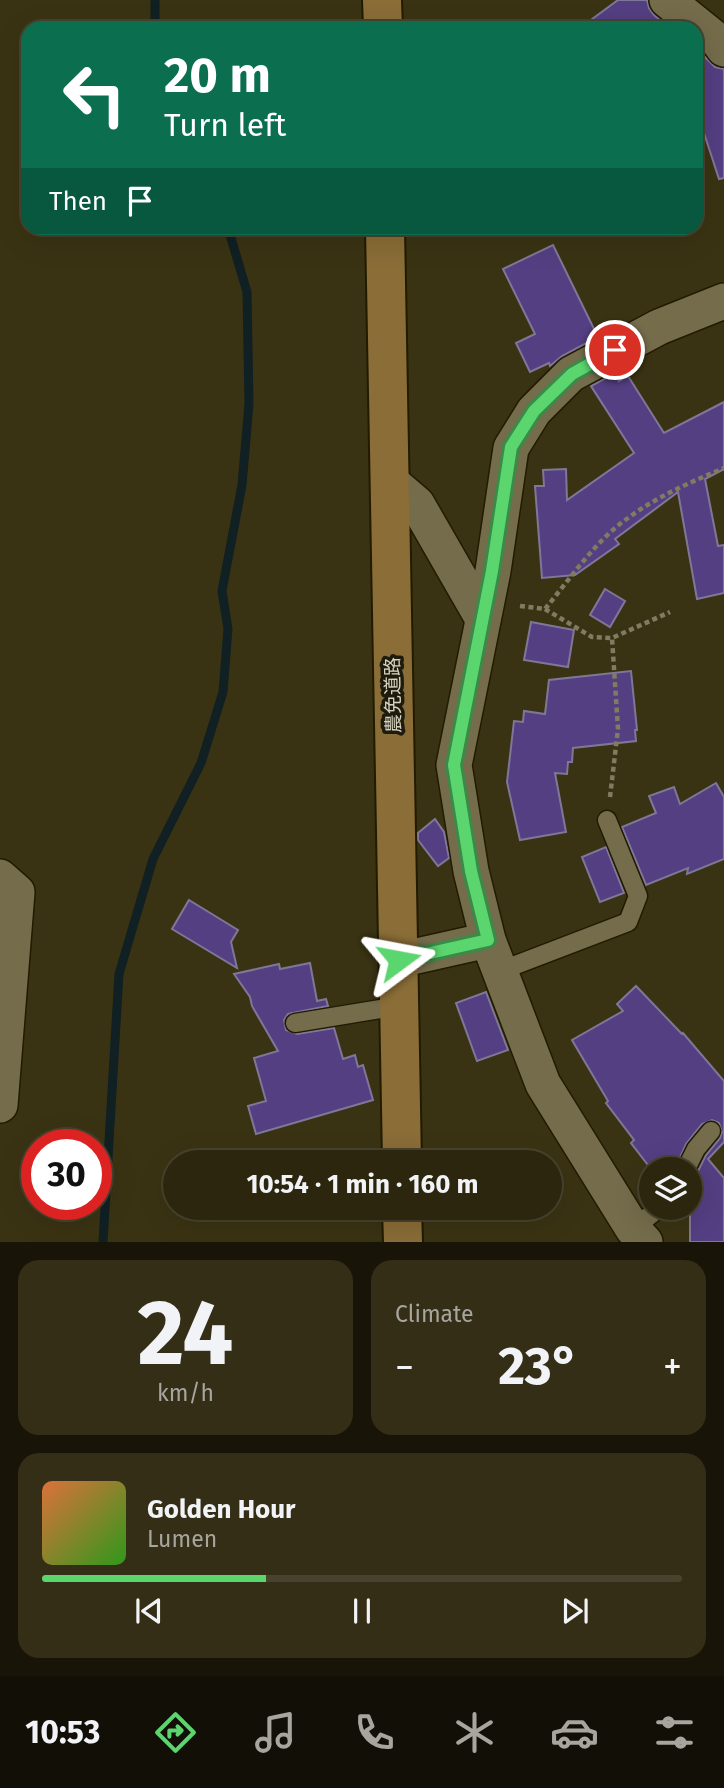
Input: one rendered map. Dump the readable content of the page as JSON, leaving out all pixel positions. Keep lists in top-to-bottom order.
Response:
{
  "streets": {
    "street": ["農免道路"]
  },
  "page": {
    "turn": ["20 m", "Turn left"],
    "then": "Then",
    "limit": "30",
    "trip": "10:54 · 1 min · 160 m",
    "tile": [
      ["24", "km/h"],
      "Climate"
    ],
    "heat": ["−", "23°", "+"],
    "song": ["Golden Hour", "Lumen"],
    "tabs": "10:53"
  }
}
